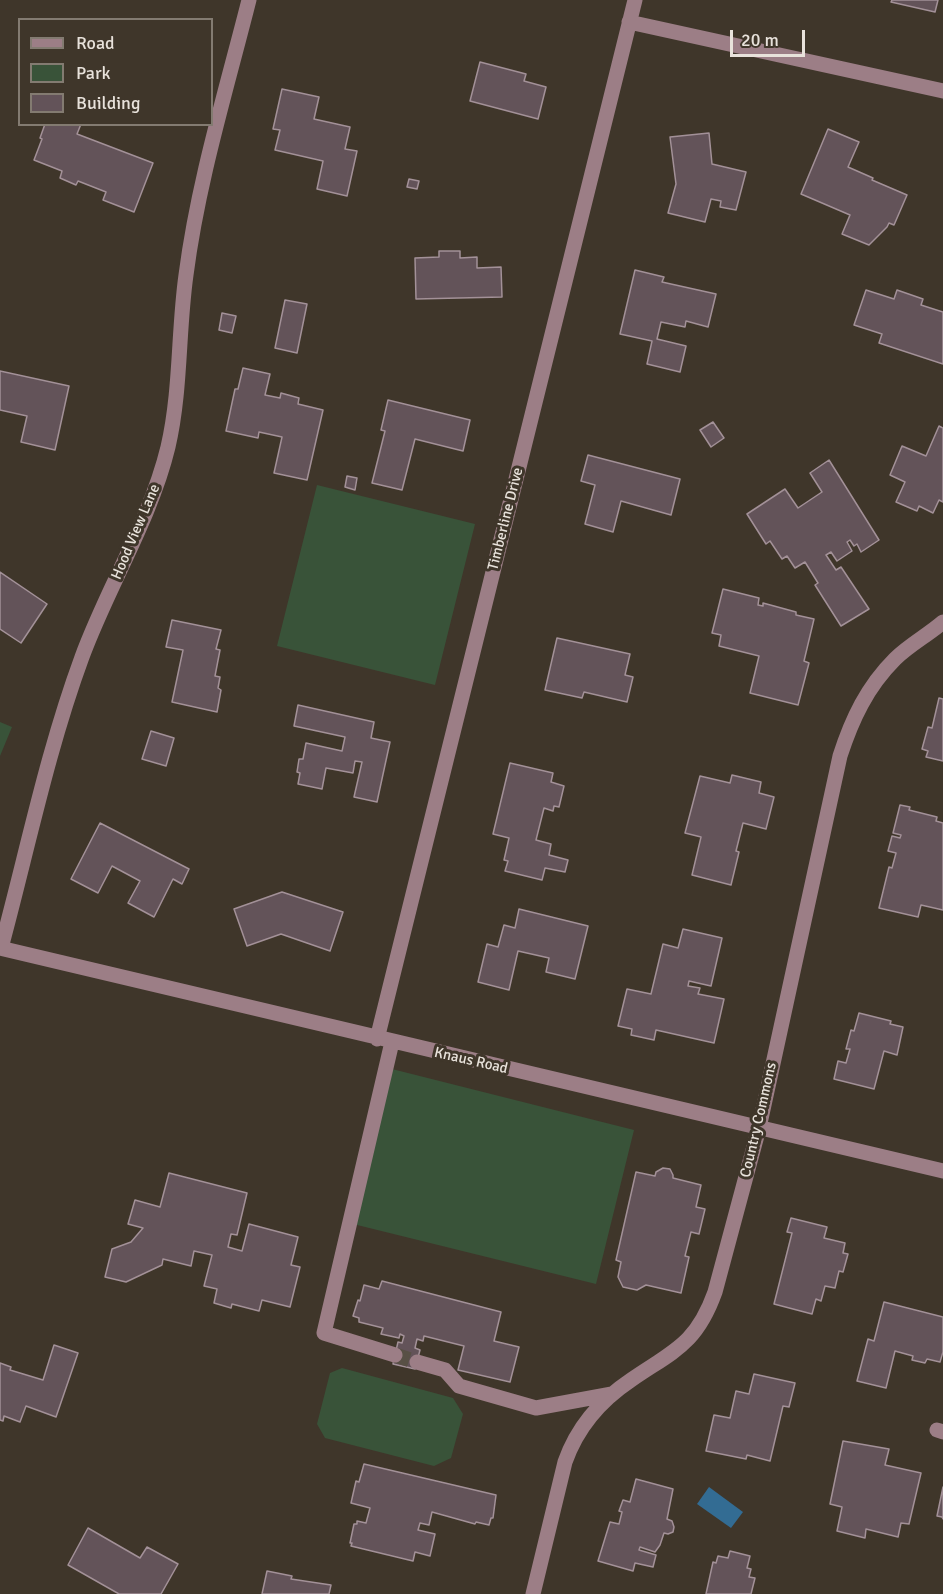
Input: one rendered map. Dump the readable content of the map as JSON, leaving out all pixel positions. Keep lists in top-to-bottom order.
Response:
{
  "streets": {
    "street": [
      "Timberline Drive",
      "Hood View Lane",
      "Knaus Road",
      "Country Commons"
    ]
  },
  "crossings": [
    ["Timberline Drive", "Knaus Road"],
    ["Hood View Lane", "Knaus Road"],
    ["Knaus Road", "Country Commons"]
  ],
  "legend": ["Road", "Park", "Building"],
  "scale_bar": "20 m"
}
